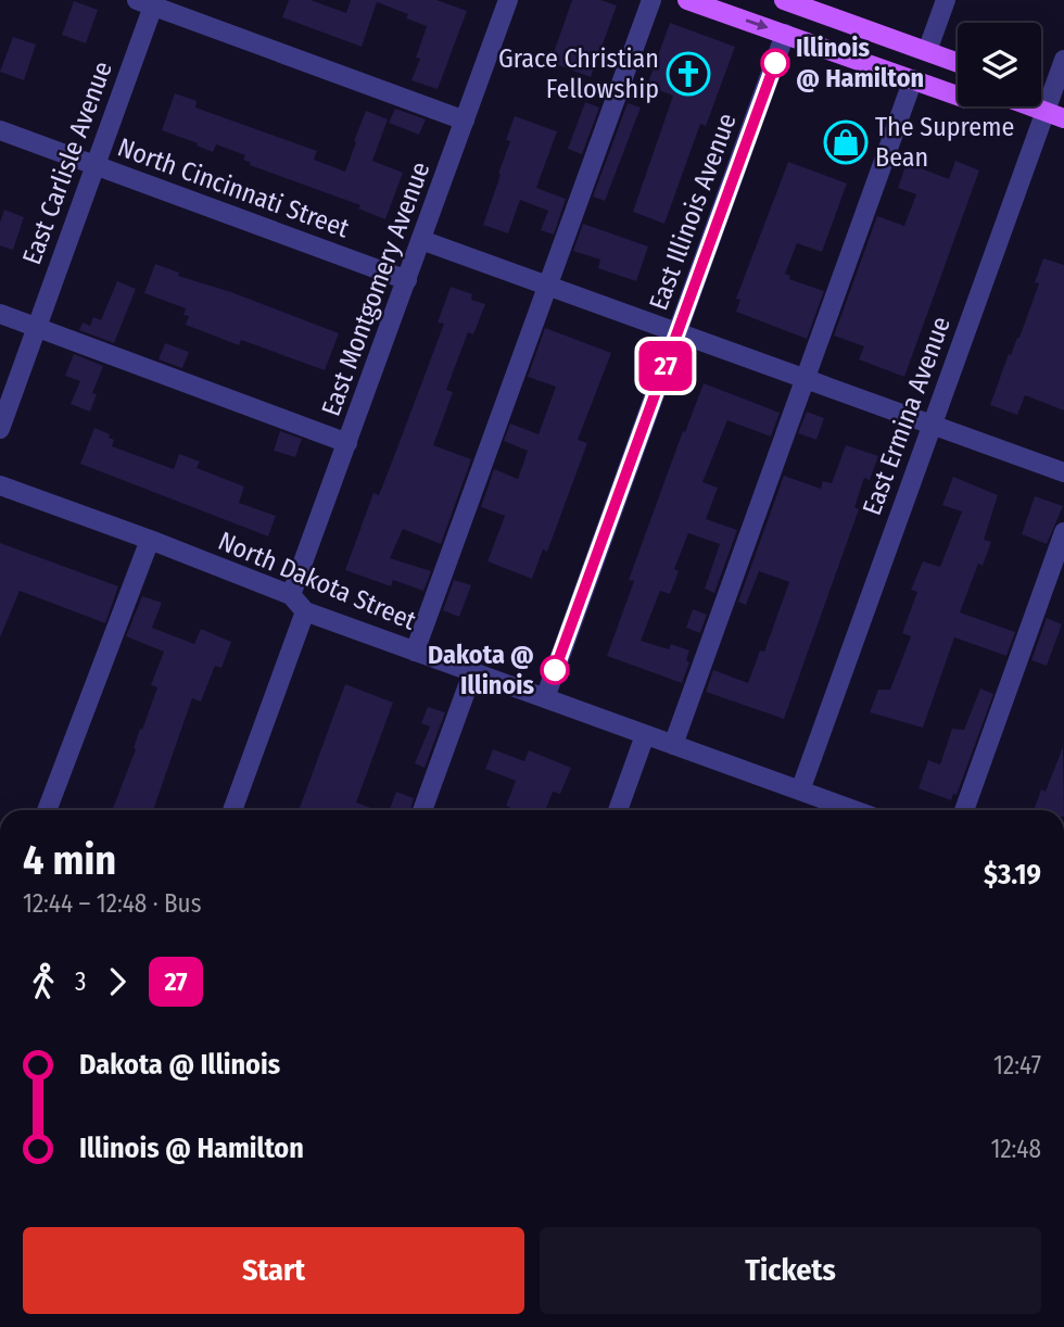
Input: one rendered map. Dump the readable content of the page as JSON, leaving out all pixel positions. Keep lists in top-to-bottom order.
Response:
{
  "streets": {
    "main road": ["East Illinois Avenue"],
    "street": [
      "East Carlisle Avenue",
      "North Cincinnati Street",
      "East Montgomery Avenue",
      "East Ermina Avenue",
      "North Dakota Street"
    ]
  },
  "crossings": [
    ["East Carlisle Avenue", "North Cincinnati Street"],
    ["North Cincinnati Street", "East Montgomery Avenue"],
    ["East Illinois Avenue", "North Dakota Street"],
    ["East Montgomery Avenue", "North Dakota Street"],
    ["East Ermina Avenue", "North Dakota Street"]
  ],
  "places": {
    "other": ["Illinois @ Hamilton", "Dakota @ Illinois"],
    "church": ["Grace Christian Fellowship"],
    "shop": ["The Supreme Bean"]
  },
  "lines": ["bus line 27"],
  "page": {
    "on_map": "27",
    "heading": ["4 min", "12:44 – 12:48 · Bus", "$3.19"],
    "legs": ["3", "27"],
    "list": [
      {
        "name": "Dakota @ Illinois",
        "value": "12:47"
      },
      {
        "name": "Illinois @ Hamilton",
        "value": "12:48"
      }
    ],
    "buttons": ["Start", "Tickets"]
  }
}
